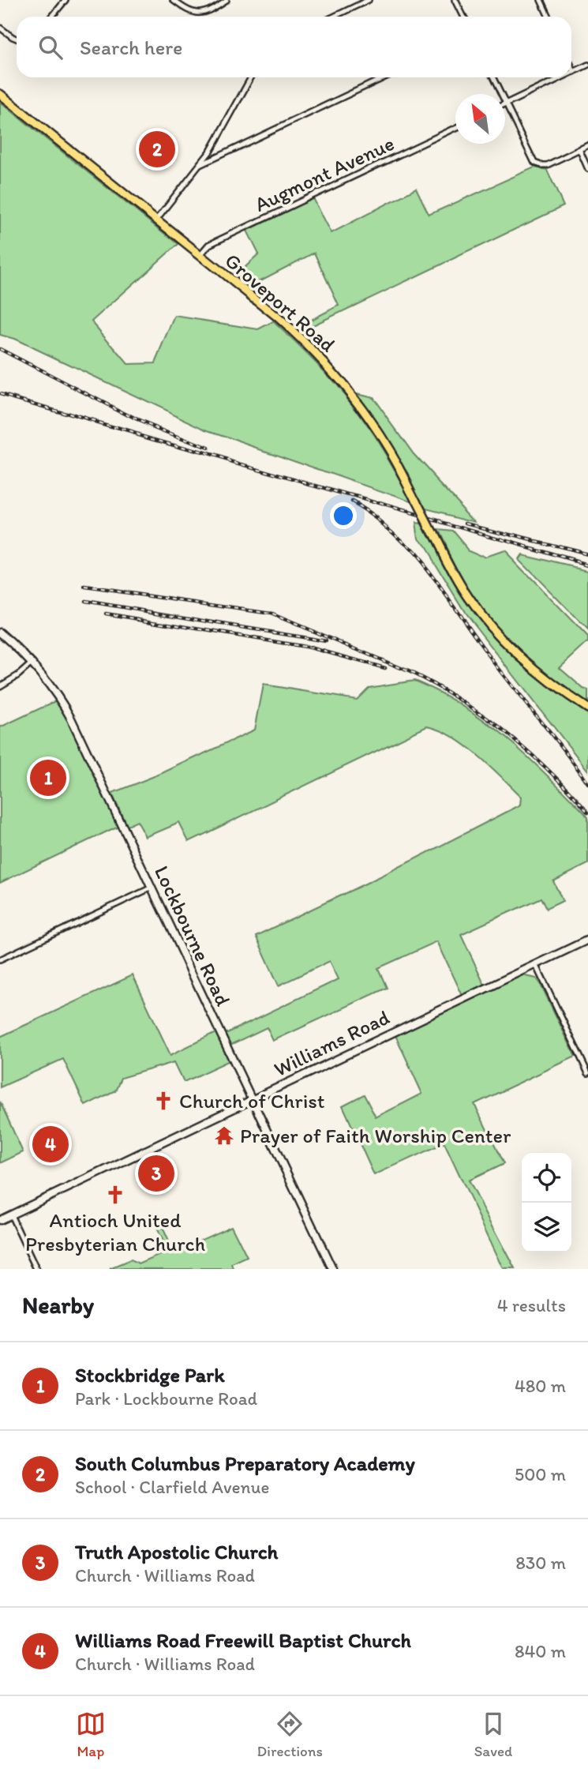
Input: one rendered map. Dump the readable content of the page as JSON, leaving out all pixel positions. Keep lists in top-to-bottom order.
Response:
{
  "streets": {
    "main road": ["Groveport Road"],
    "street": ["Augmont Avenue", "Lockbourne Road", "Williams Road"]
  },
  "crossings": [
    ["Augmont Avenue", "Groveport Road"],
    ["Lockbourne Road", "Williams Road"]
  ],
  "places": {
    "church": ["Church of Christ", "Antioch United Presbyterian Church"],
    "temple": ["Prayer of Faith Worship Center"]
  },
  "north": "top left",
  "page": {
    "search": "Search here",
    "pins": [
      "2",
      "1",
      "4",
      "3"
    ],
    "heading": ["Nearby", "4 results"],
    "list": [
      {
        "mark": "1",
        "name": "Stockbridge Park",
        "note": "Park · Lockbourne Road",
        "value": "480 m"
      },
      {
        "mark": "2",
        "name": "South Columbus Preparatory Academy",
        "note": "School · Clarfield Avenue",
        "value": "500 m"
      },
      {
        "mark": "3",
        "name": "Truth Apostolic Church",
        "note": "Church · Williams Road",
        "value": "830 m"
      },
      {
        "mark": "4",
        "name": "Williams Road Freewill Baptist Church",
        "note": "Church · Williams Road",
        "value": "840 m"
      }
    ],
    "nav": ["Map", "Directions", "Saved"]
  }
}
